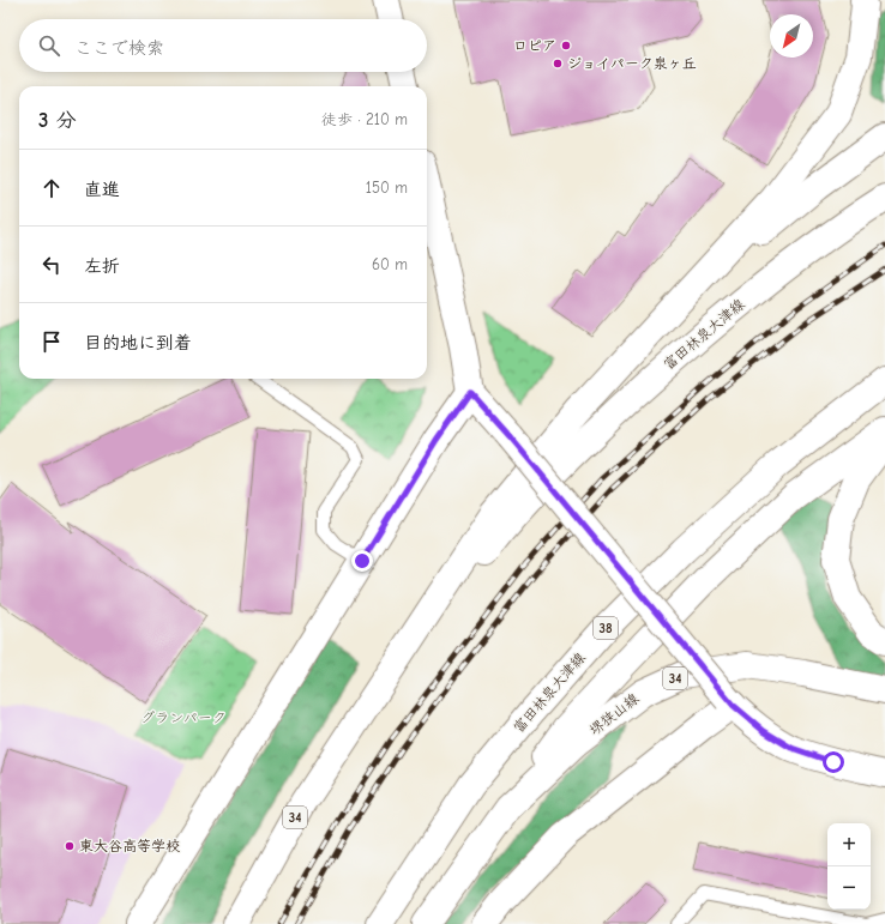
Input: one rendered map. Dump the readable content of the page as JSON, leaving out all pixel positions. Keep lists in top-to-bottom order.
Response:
{
  "streets": {
    "main road": [
      "富田林泉大津線",
      "38",
      "34",
      "堺狭山線"
    ]
  },
  "crossings": [
    ["富田林泉大津線", "34"]
  ],
  "parks": ["グランパーク"],
  "places": ["ロピア", "ジョイパーク泉ヶ丘", "東大谷高等学校"],
  "north": "bottom left",
  "page": {
    "search": "ここで検索",
    "heading": ["3 分", "徒歩 · 210 m"],
    "list": [
      ["直進", "150 m"],
      ["左折", "60 m"],
      "目的地に到着"
    ],
    "map_buttons": ["+", "−"]
  }
}
